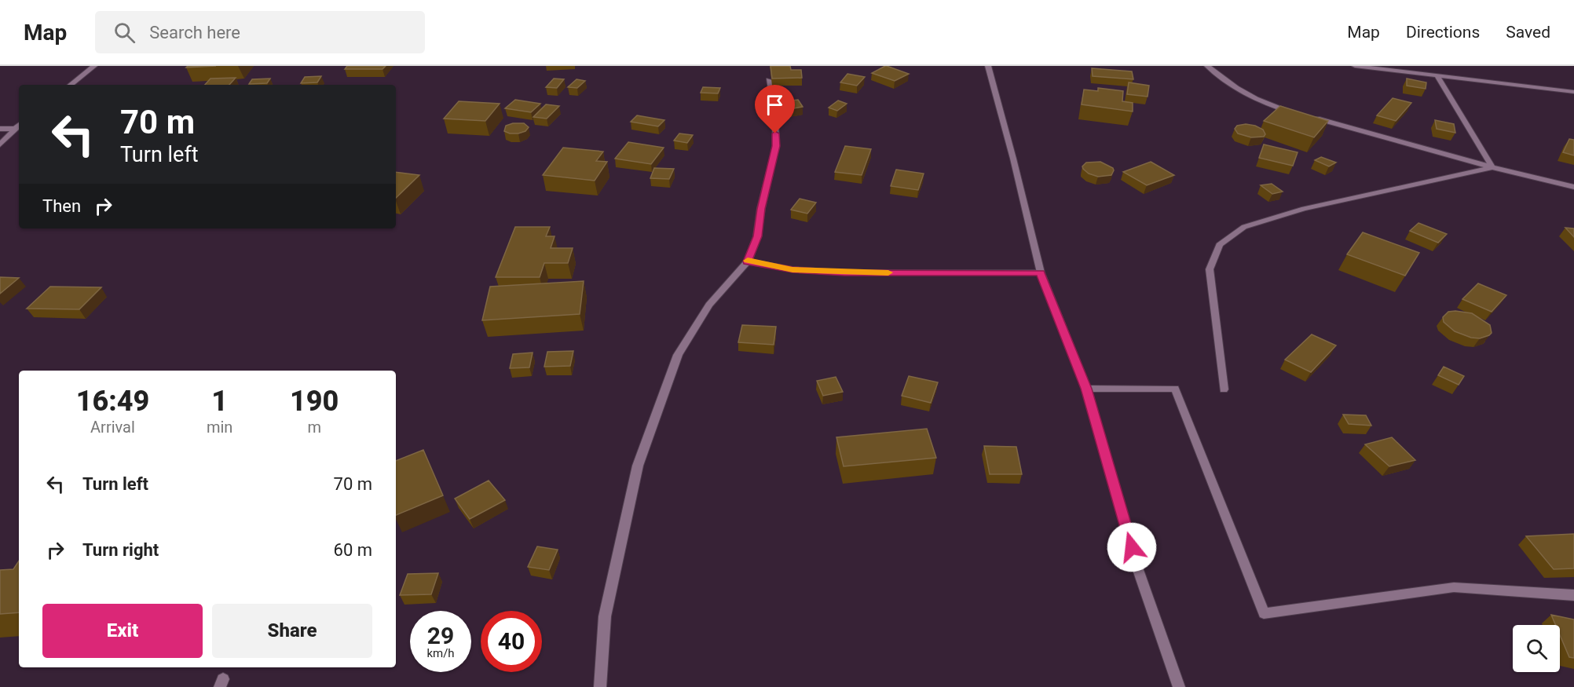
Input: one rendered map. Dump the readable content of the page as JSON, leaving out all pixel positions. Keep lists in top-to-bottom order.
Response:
{
  "page": {
    "header": "Map",
    "search": "Search here",
    "nav": ["Map", "Directions", "Saved"],
    "turn": ["70 m", "Turn left"],
    "then": "Then",
    "eta": [
      "16:49",
      "Arrival",
      "1",
      "min",
      "190",
      "m"
    ],
    "list": [
      {
        "name": "Turn left",
        "value": "70 m"
      },
      {
        "name": "Turn right",
        "value": "60 m"
      }
    ],
    "buttons": ["Exit", "Share"],
    "speed": "29 km/h",
    "limit": "40"
  }
}
